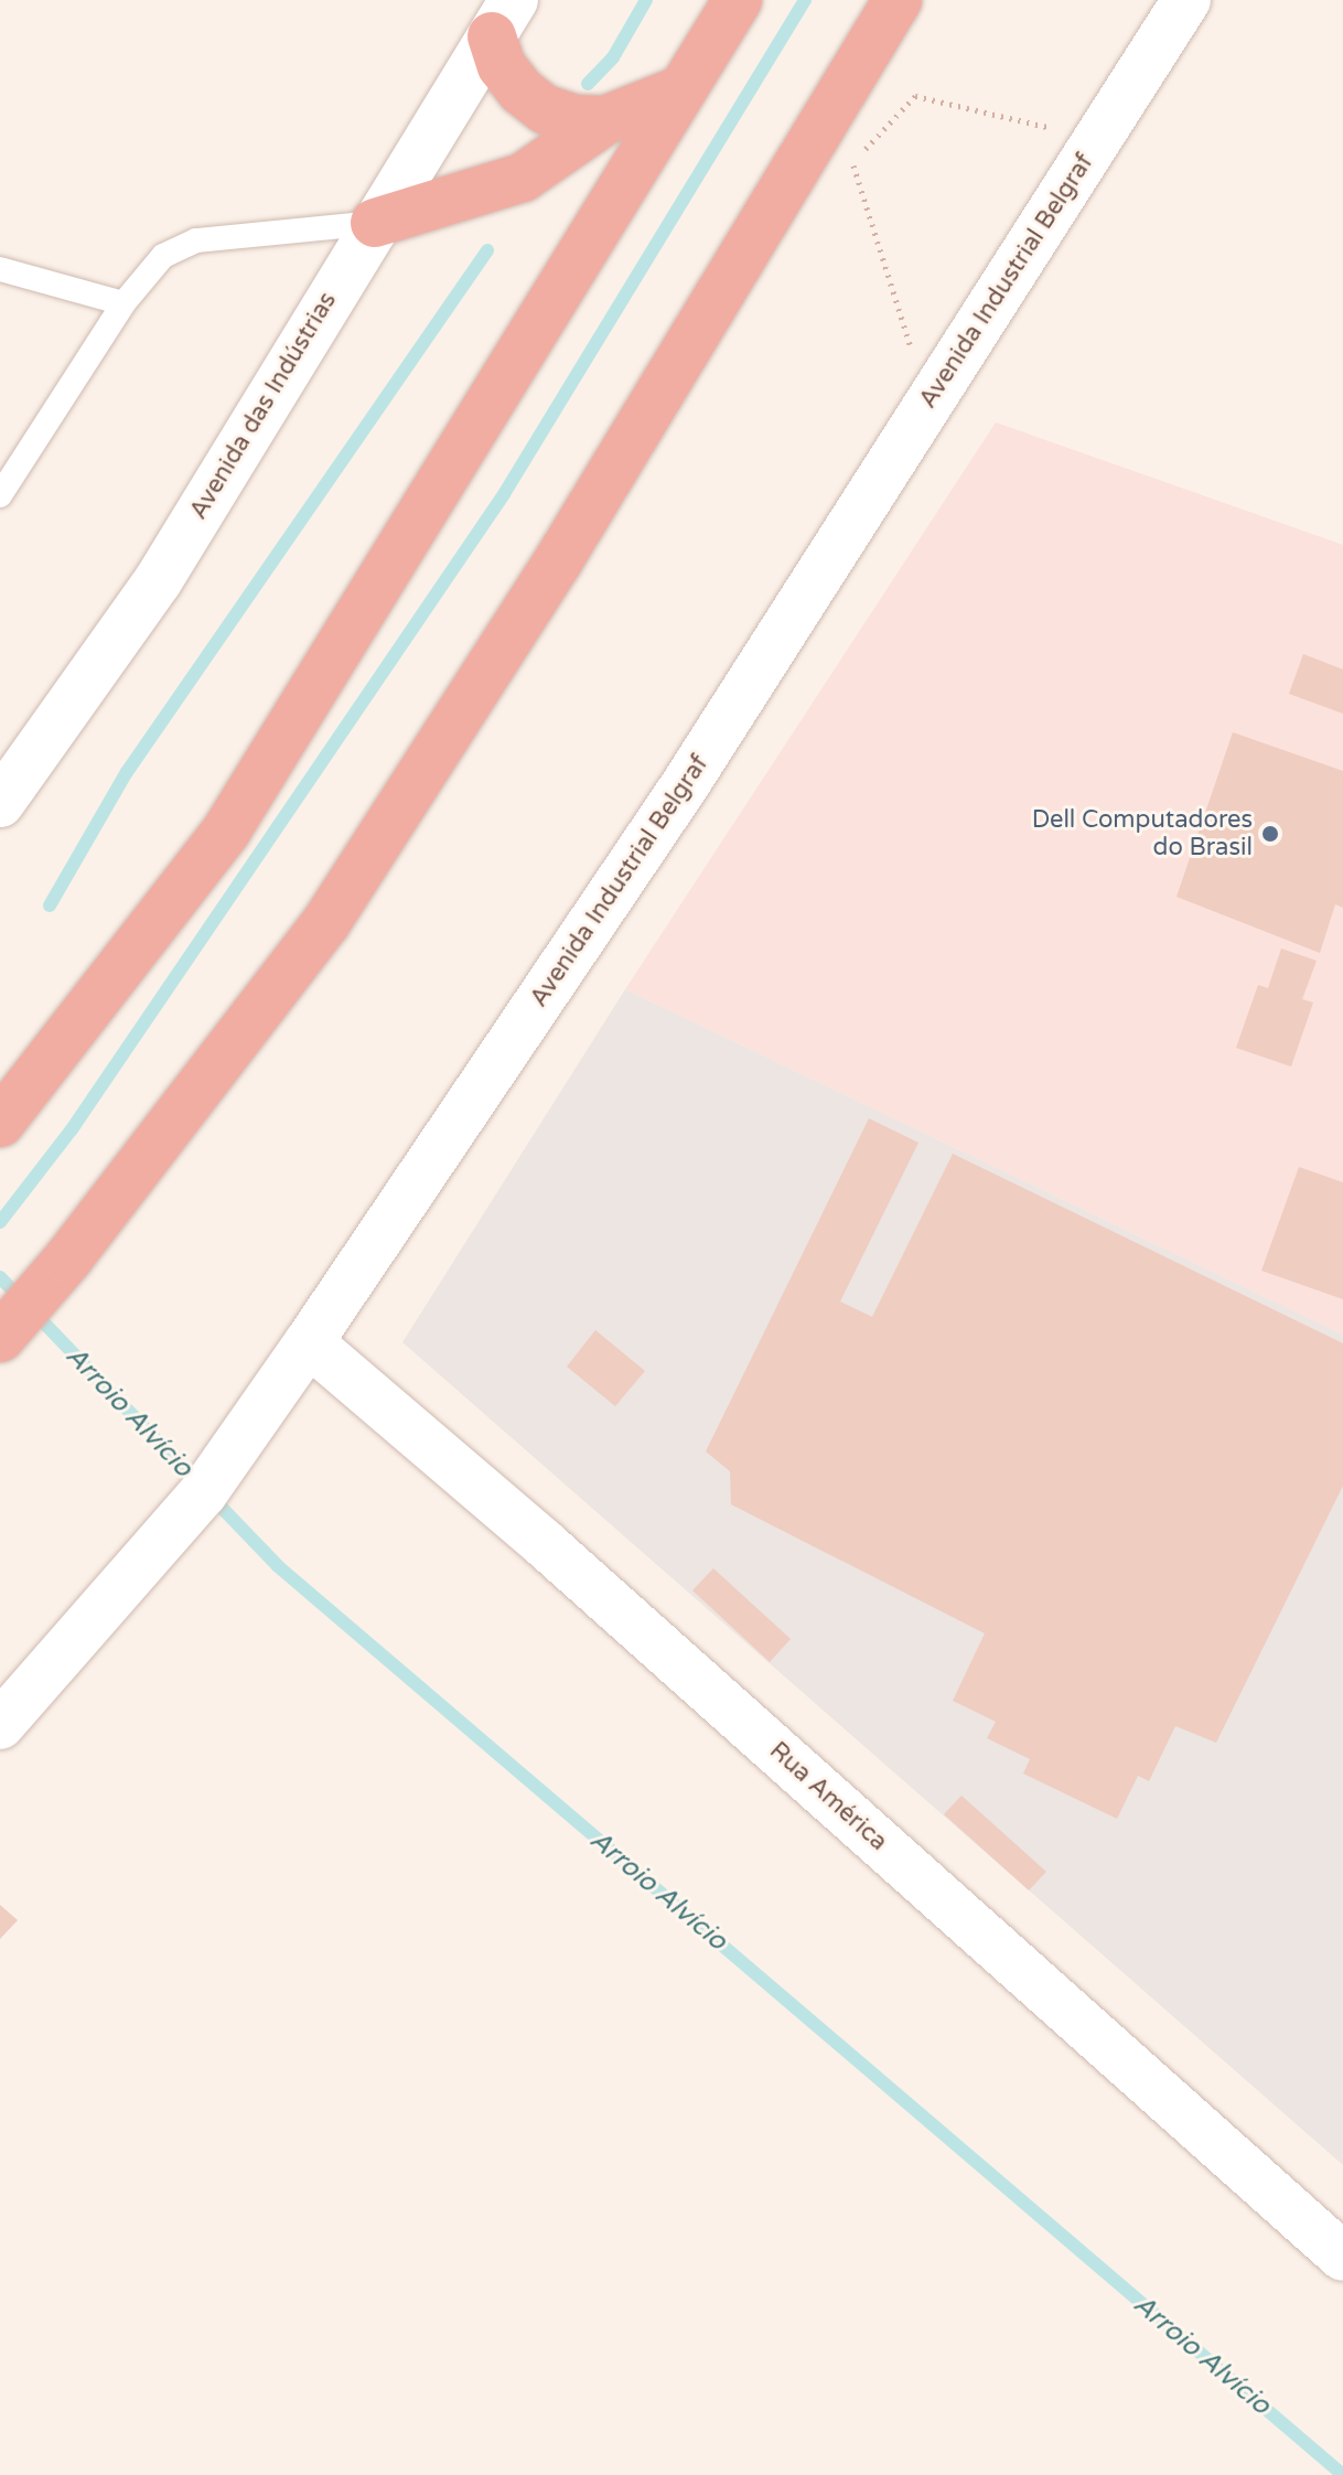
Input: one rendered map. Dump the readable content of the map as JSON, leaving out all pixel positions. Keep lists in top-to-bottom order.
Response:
{
  "streets": {
    "main road": ["Avenida Industrial Belgraf", "Avenida das Indústrias", "Rua América"]
  },
  "crossings": [
    ["Avenida Industrial Belgraf", "Rua América"]
  ],
  "water": ["Arroio Alvício"],
  "places": ["Dell Computadores do Brasil"]
}
